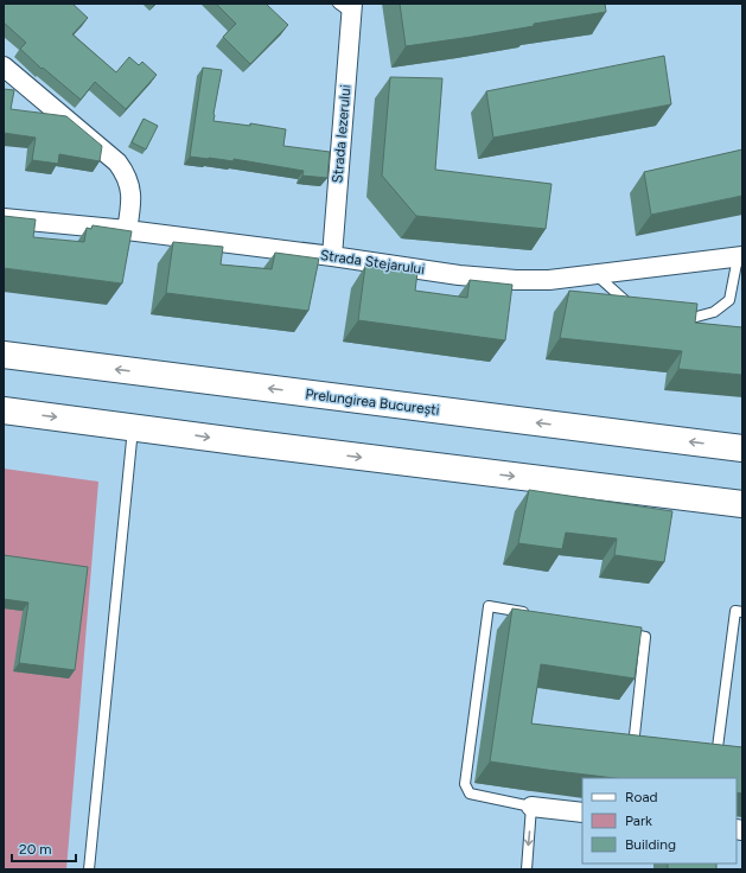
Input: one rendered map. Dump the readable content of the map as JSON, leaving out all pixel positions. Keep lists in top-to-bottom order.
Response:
{
  "streets": {
    "main road": ["Prelungirea București"],
    "street": ["Strada Iezerului", "Strada Stejarului"]
  },
  "crossings": [
    ["Strada Iezerului", "Strada Stejarului"]
  ],
  "legend": ["Road", "Park", "Building"],
  "scale_bar": "20 m"
}
